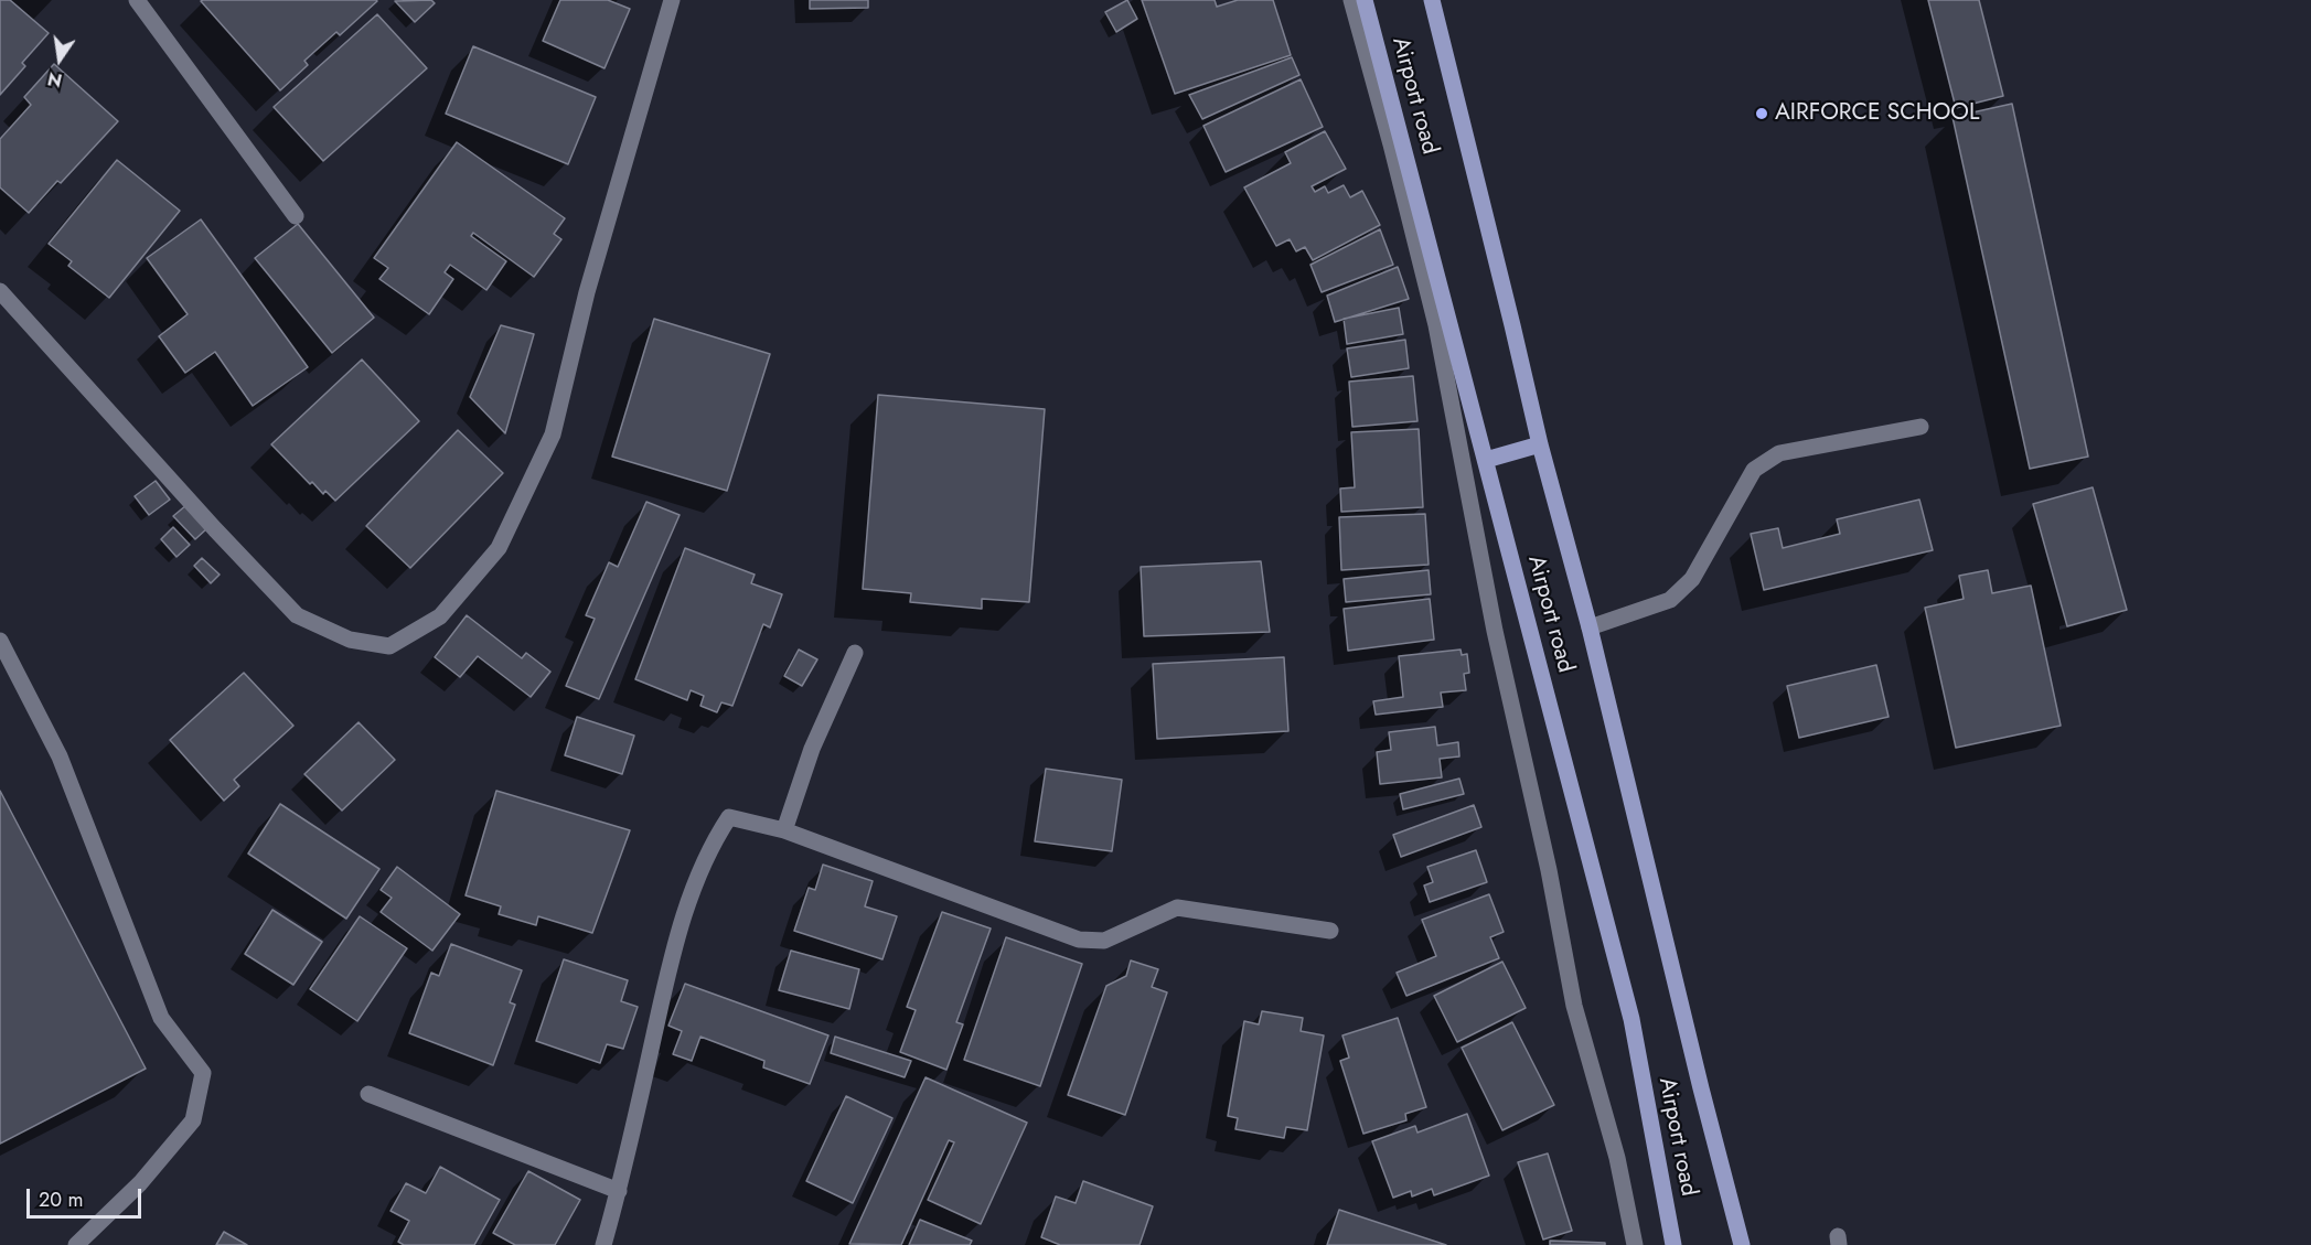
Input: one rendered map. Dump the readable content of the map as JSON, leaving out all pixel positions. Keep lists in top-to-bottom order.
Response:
{
  "streets": {
    "main road": ["Airport road"]
  },
  "places": ["AIRFORCE SCHOOL"],
  "scale_bar": "20 m",
  "north": "bottom"
}
